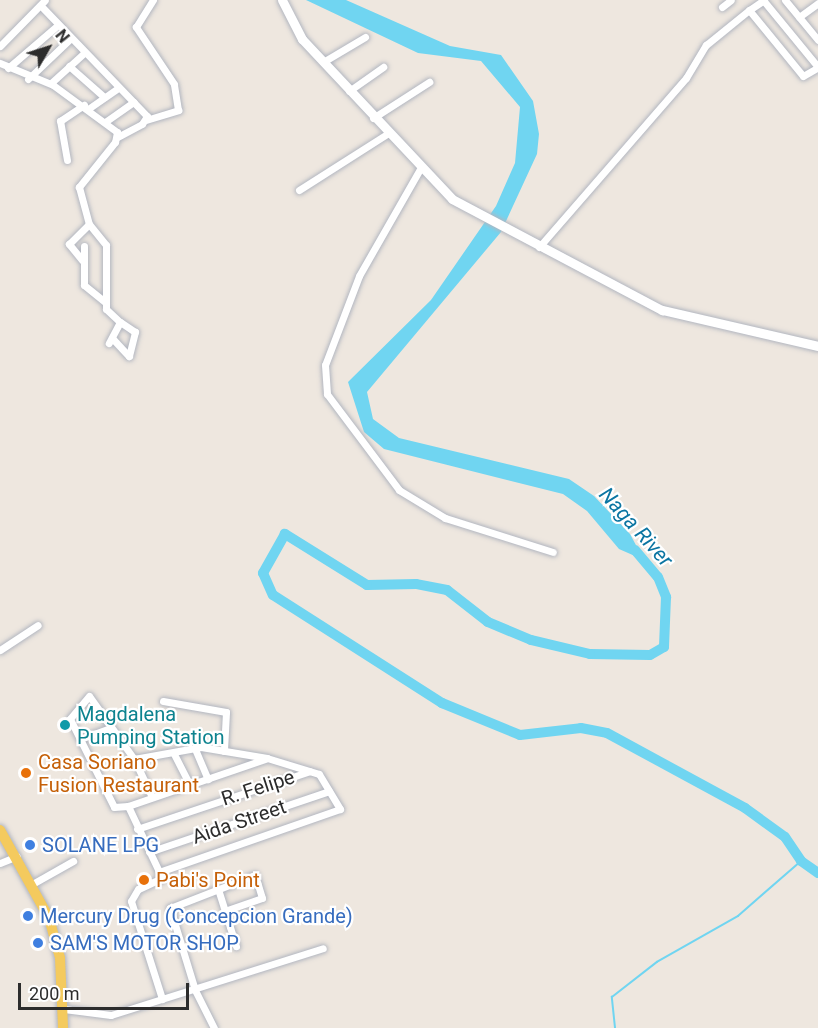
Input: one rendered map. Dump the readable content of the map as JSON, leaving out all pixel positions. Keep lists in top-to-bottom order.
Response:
{
  "streets": {
    "street": ["R. Felipe", "Aida Street"]
  },
  "water": ["Naga River"],
  "places": [
    "Magdalena Pumping Station",
    "Casa Soriano Fusion Restaurant",
    "SOLANE LPG",
    "Pabi's Point",
    "Mercury Drug (Concepcion Grande)",
    "SAM'S MOTOR SHOP"
  ],
  "scale_bar": "200 m",
  "north": "top right"
}
